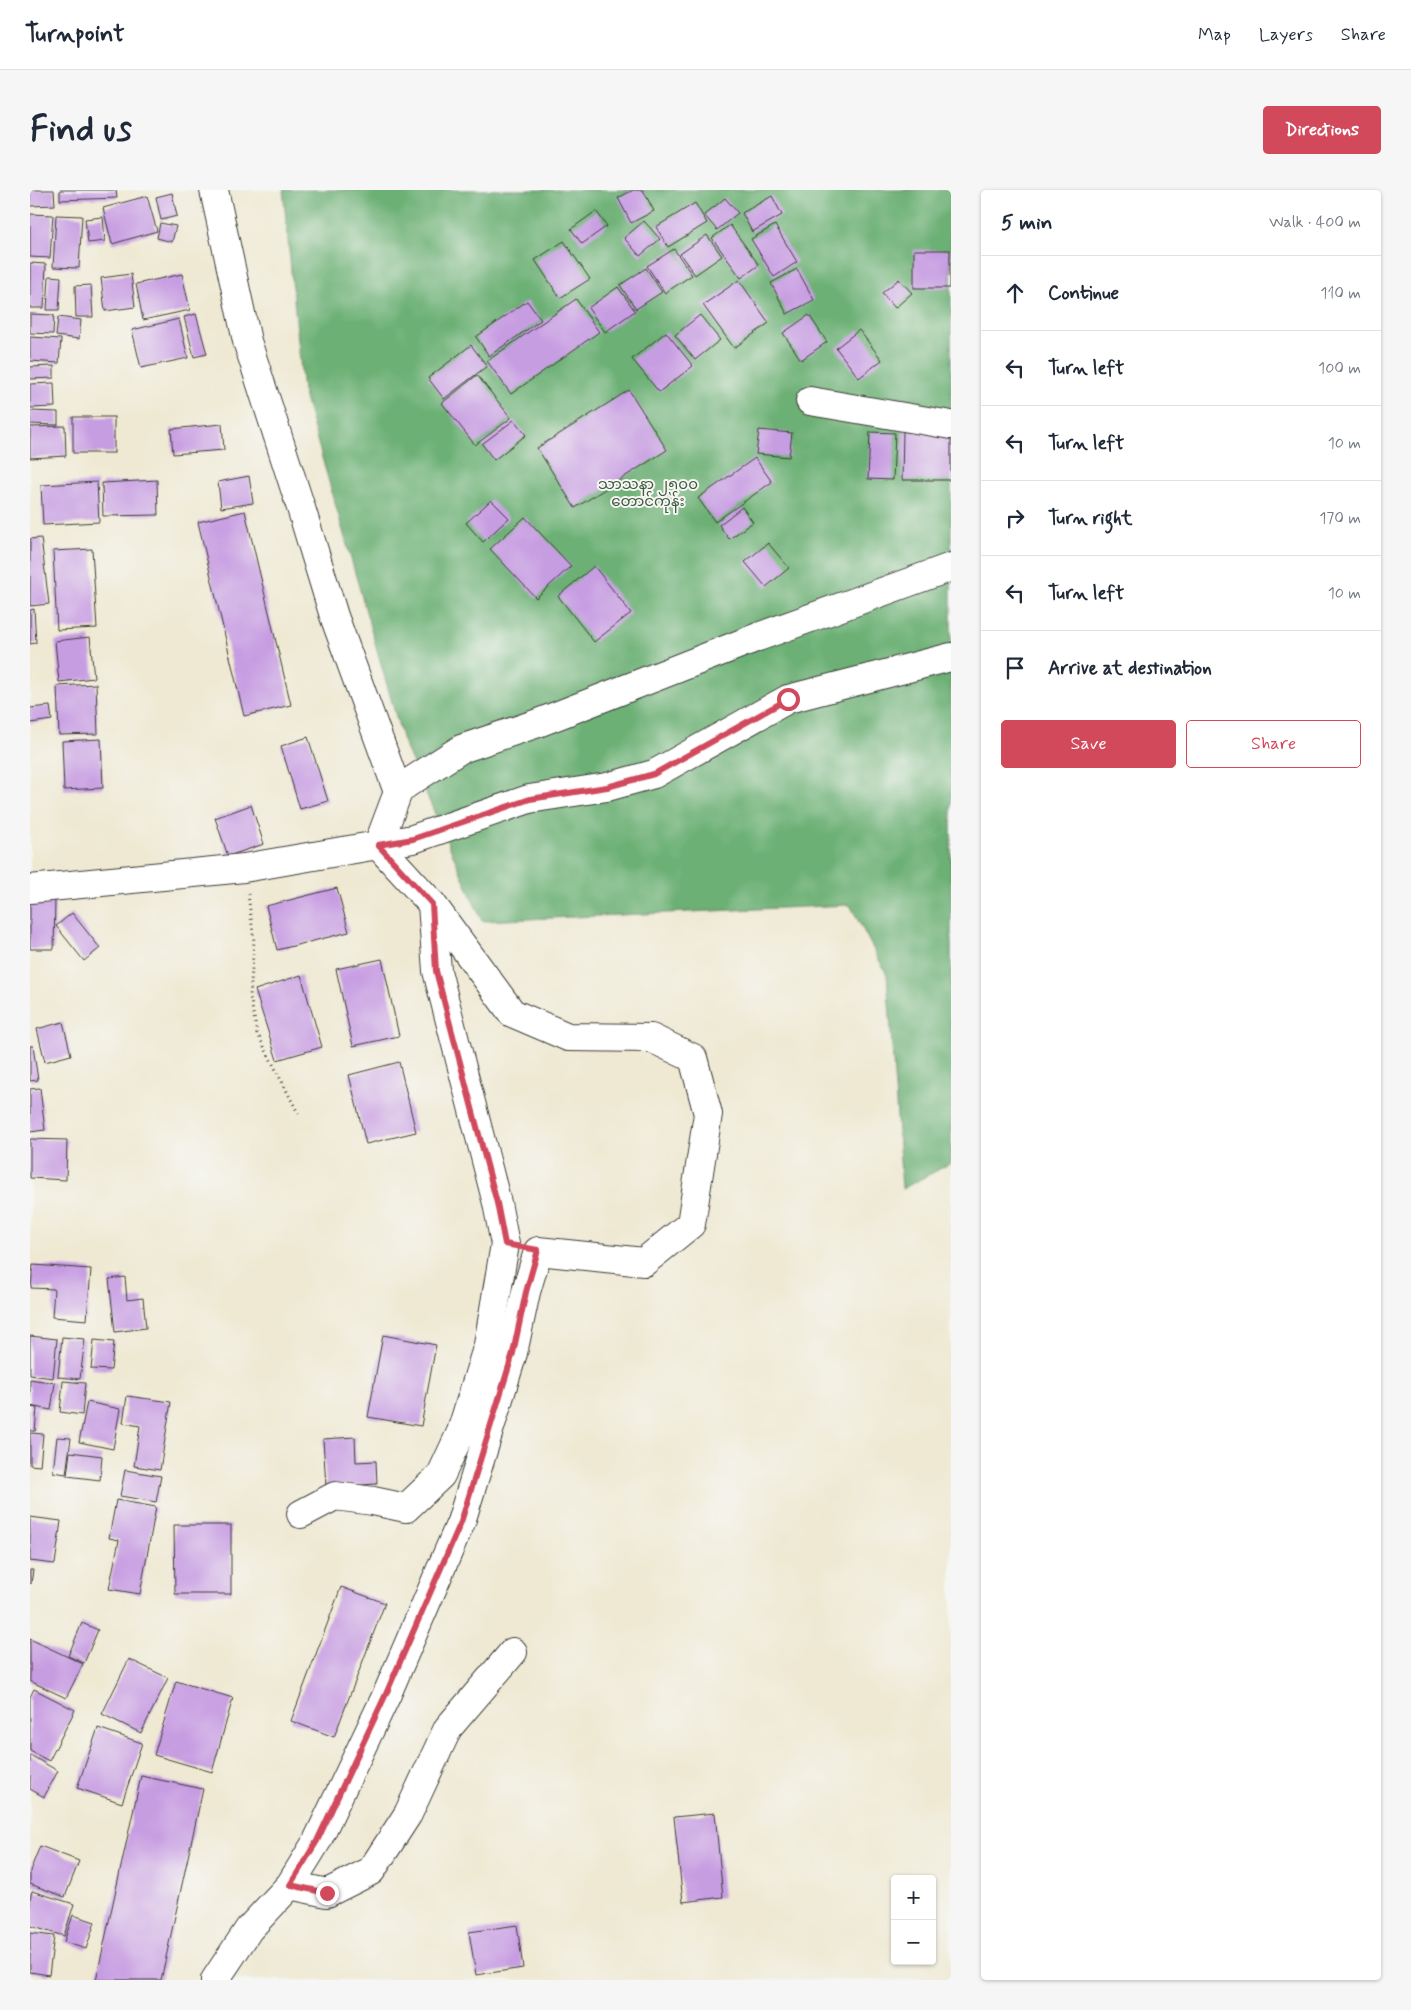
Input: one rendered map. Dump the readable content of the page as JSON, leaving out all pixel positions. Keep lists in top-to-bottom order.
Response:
{
  "parks": ["သာသနာ ၂၅၀၀ တောင်ကုန်း"],
  "page": {
    "header": "Turnpoint",
    "nav": ["Map", "Layers", "Share"],
    "buttons": [
      "Directions",
      ["Save", "Share"]
    ],
    "title": "Find us",
    "heading": ["5 min", "Walk · 400 m"],
    "list": [
      ["Continue", "110 m"],
      ["Turn left", "100 m"],
      ["Turn left", "10 m"],
      ["Turn right", "170 m"],
      ["Turn left", "10 m"],
      "Arrive at destination"
    ],
    "map_buttons": ["+", "−"]
  }
}
